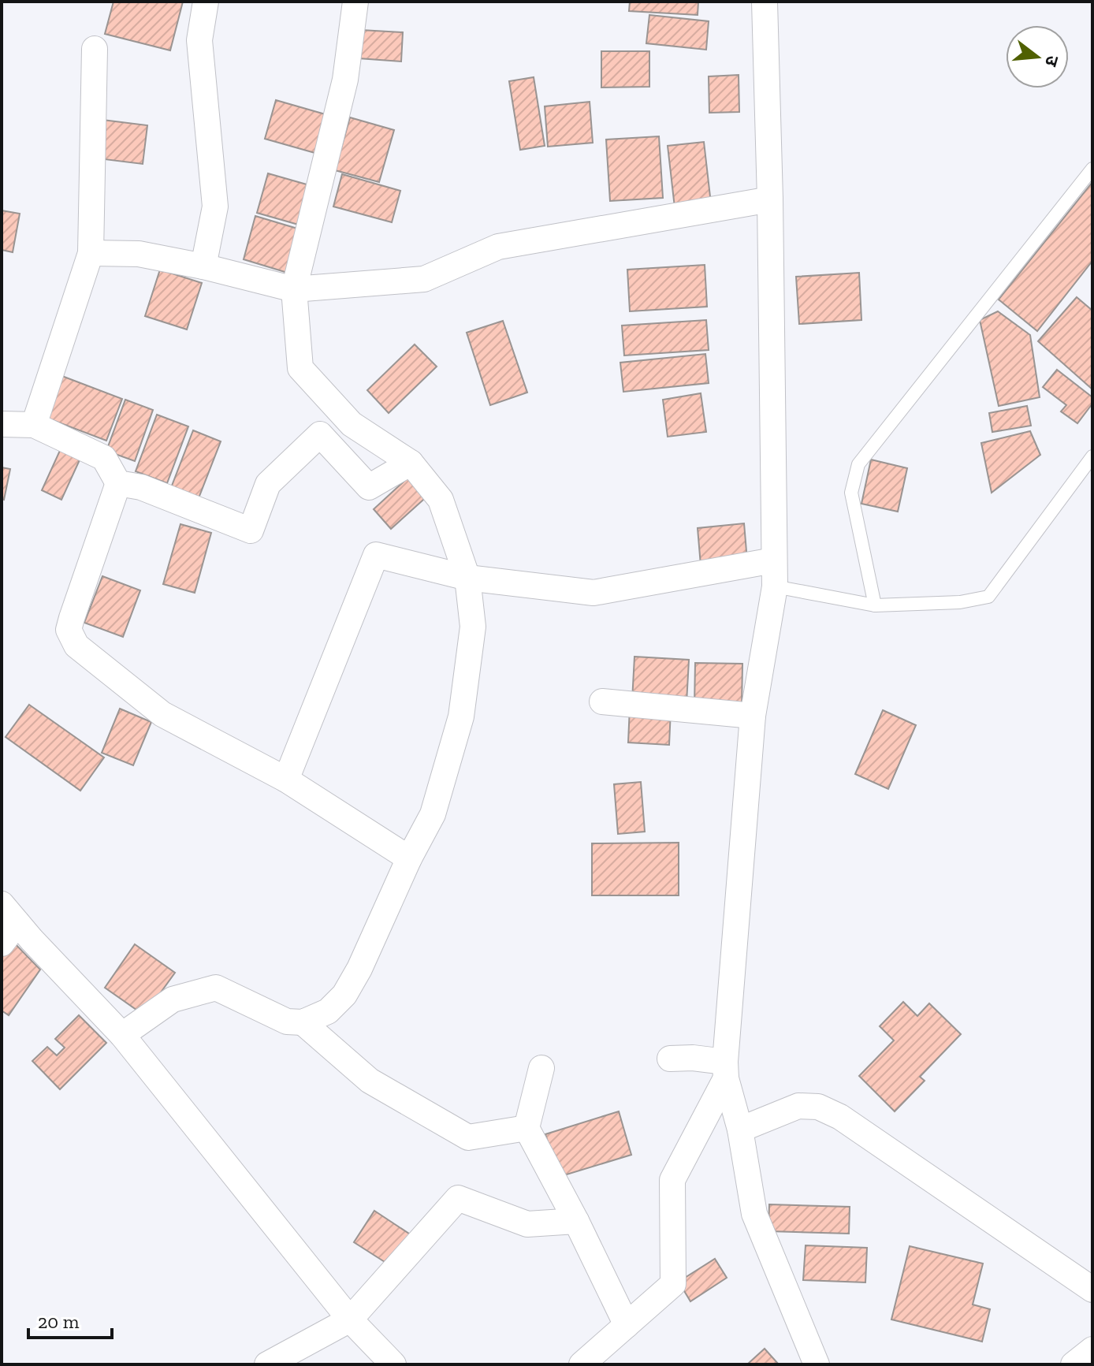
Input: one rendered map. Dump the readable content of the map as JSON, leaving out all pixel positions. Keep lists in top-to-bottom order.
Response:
{
  "scale_bar": "20 m",
  "north": "right"
}
